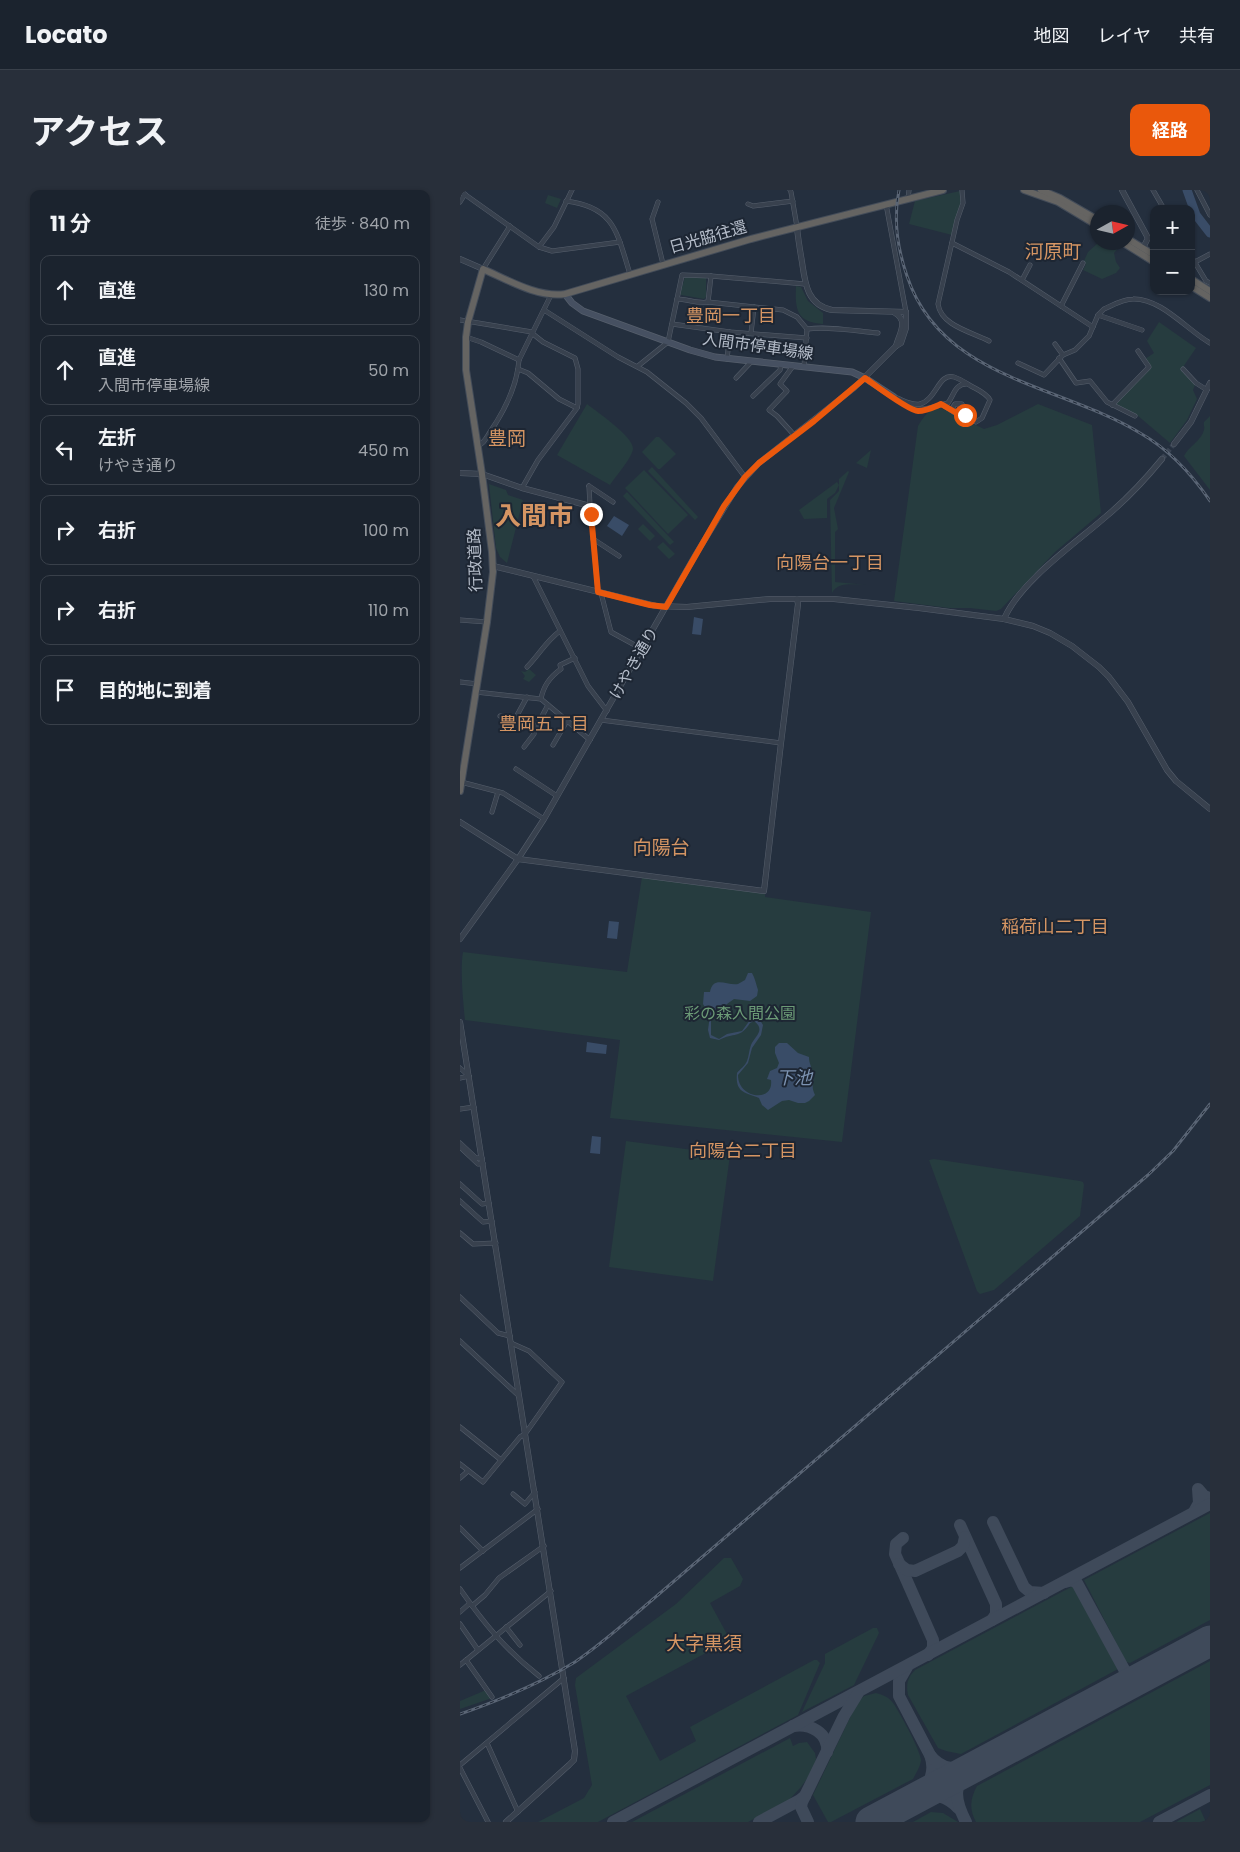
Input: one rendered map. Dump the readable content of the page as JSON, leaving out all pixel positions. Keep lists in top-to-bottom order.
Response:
{
  "streets": {
    "highway": ["日光脇往還", "行政道路"],
    "main road": ["入間市停車場線"],
    "street": ["けやき通り"]
  },
  "crossings": [
    ["日光脇往還", "入間市停車場線"],
    ["日光脇往還", "行政道路"],
    ["入間市停車場線", "けやき通り"]
  ],
  "districts": [
    "河原町",
    "豊岡一丁目",
    "豊岡",
    "入間市",
    "向陽台一丁目",
    "豊岡五丁目",
    "向陽台",
    "稲荷山二丁目",
    "向陽台二丁目",
    "大字黒須"
  ],
  "water": ["下池"],
  "parks": ["彩の森入間公園"],
  "north": "right",
  "page": {
    "header": "Locato",
    "nav": ["地図", "レイヤ", "共有"],
    "title": "アクセス",
    "buttons": "経路",
    "heading": ["11 分", "徒歩 · 840 m"],
    "map_buttons": ["+", "−"],
    "list": [
      ["直進", "130 m"],
      ["直進", "入間市停車場線", "50 m"],
      ["左折", "けやき通り", "450 m"],
      ["右折", "100 m"],
      ["右折", "110 m"],
      "目的地に到着"
    ]
  }
}
